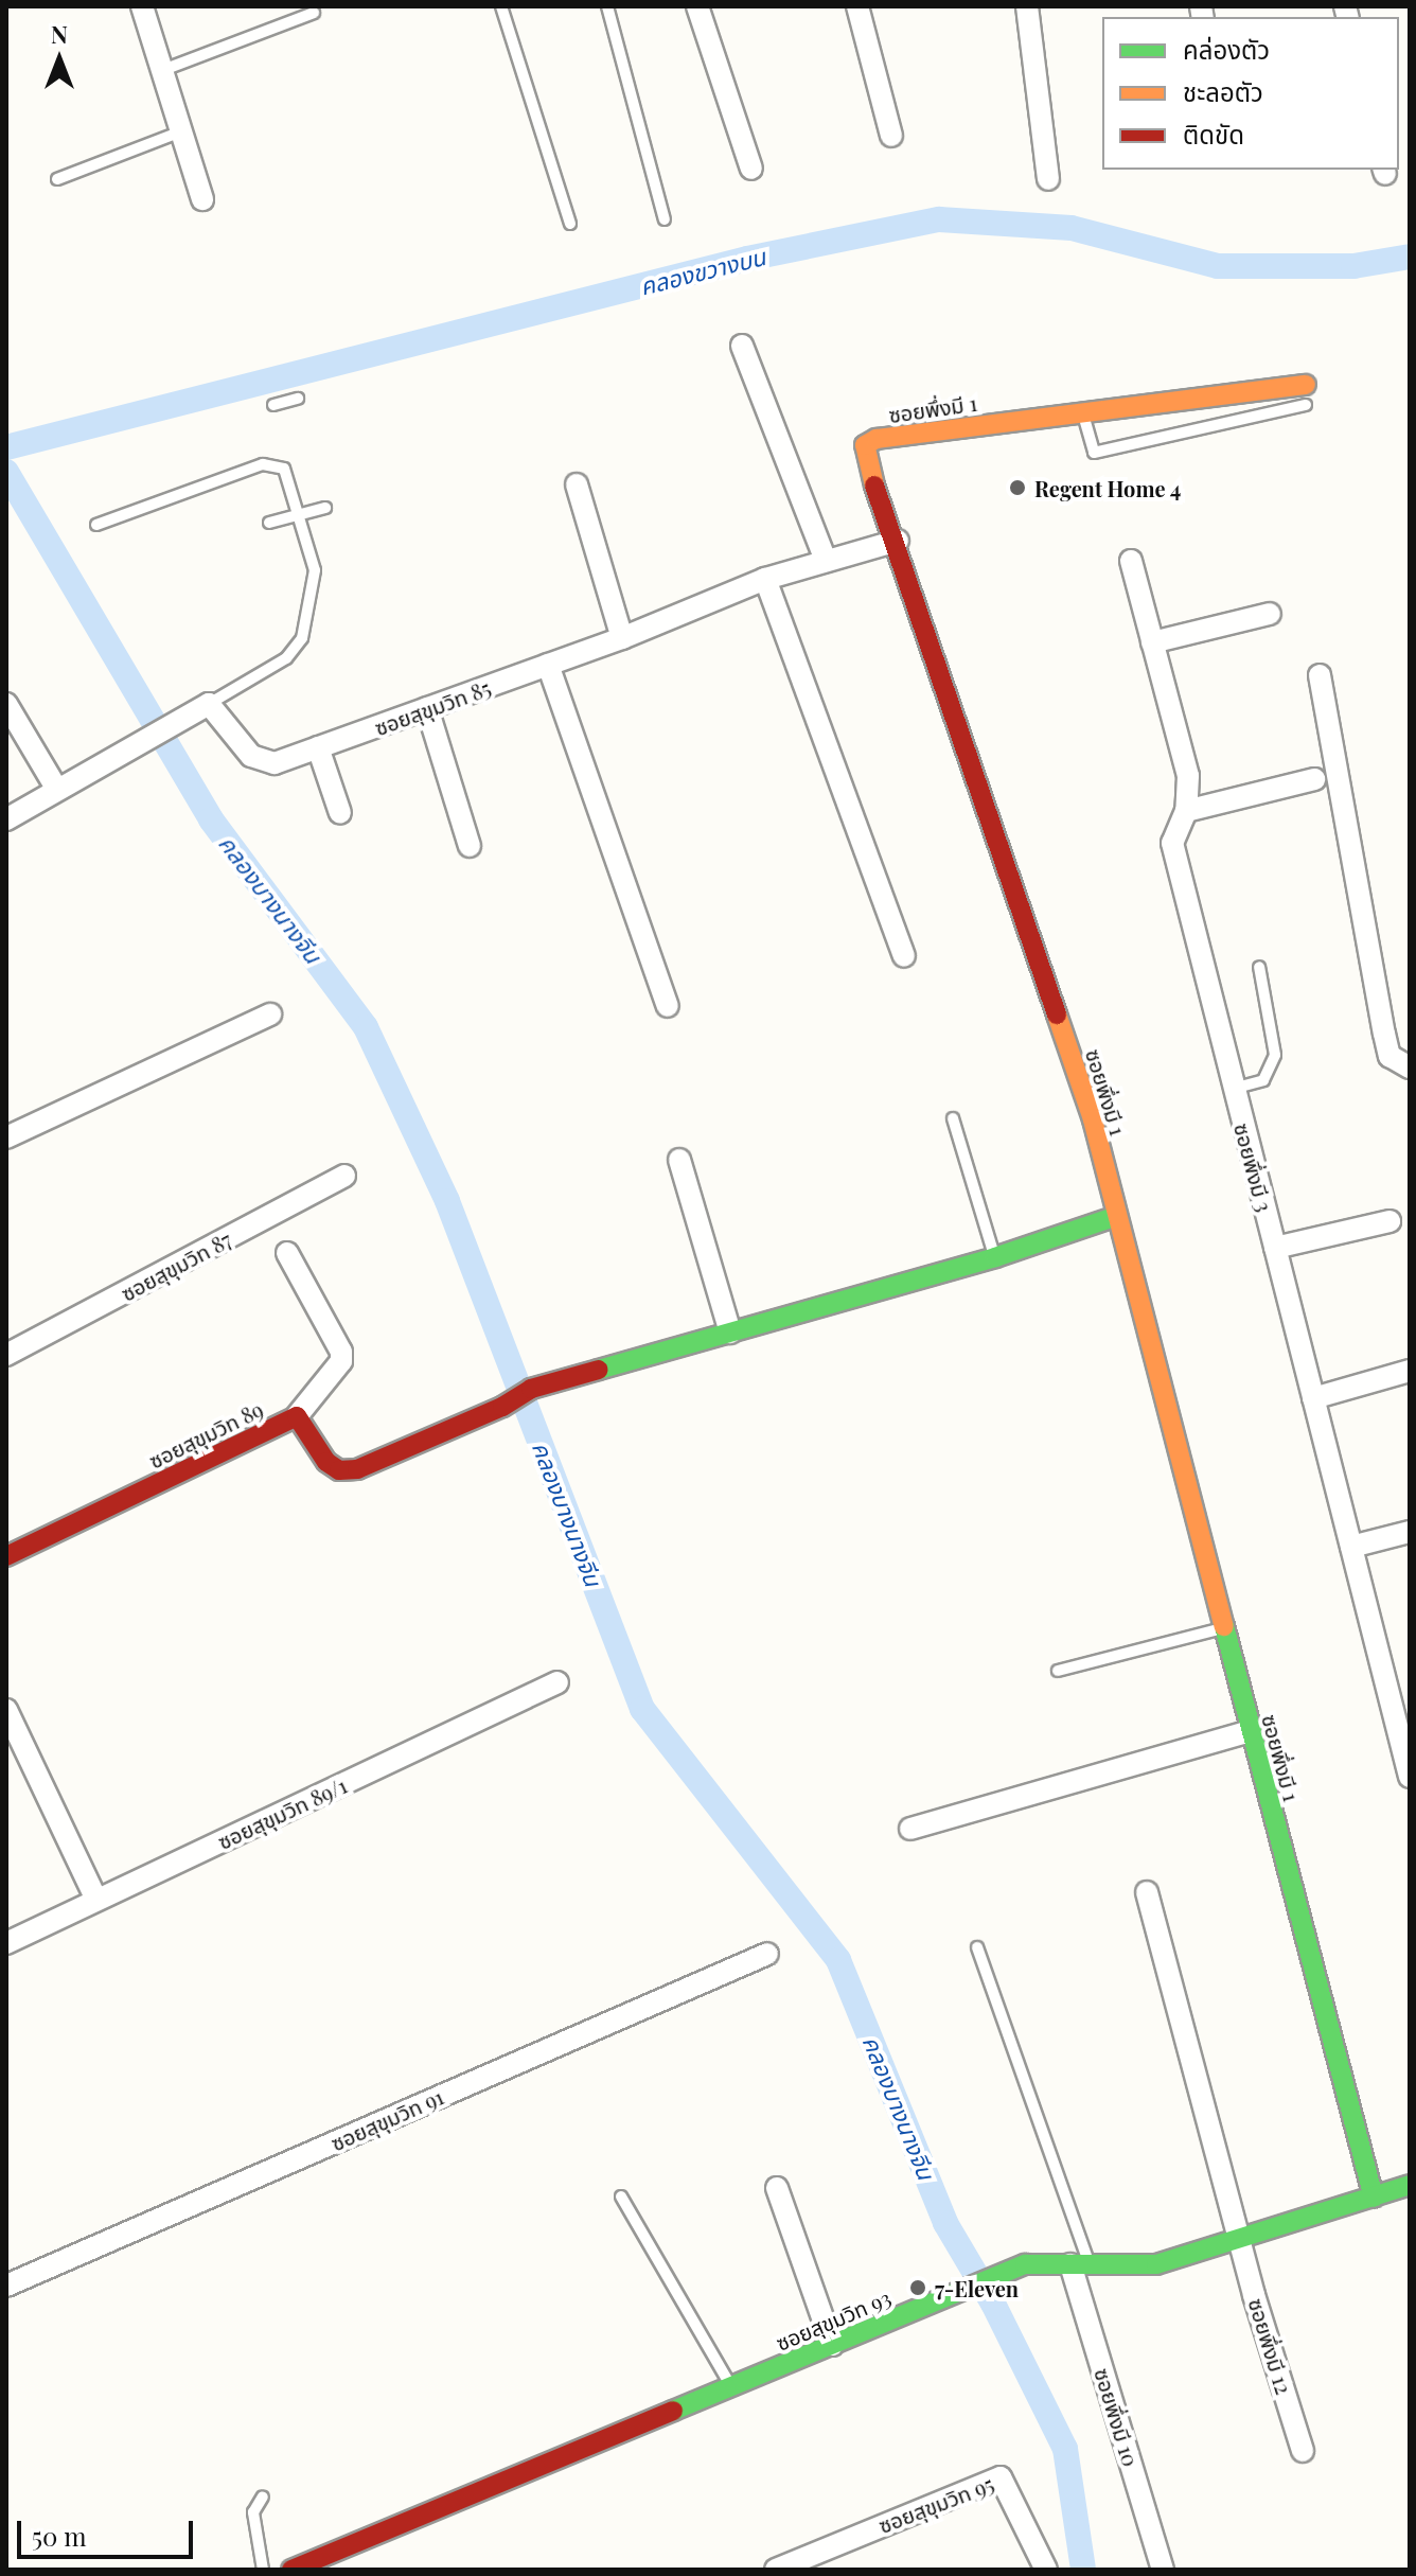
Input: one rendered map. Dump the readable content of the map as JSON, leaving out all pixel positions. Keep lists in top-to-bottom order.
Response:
{
  "streets": {
    "street": [
      "ซอยพึ่งมี 1",
      "ซอยสุขุมวิท 85",
      "ซอยพึ่งมี 3",
      "ซอยสุขุมวิท 87",
      "ซอยสุขุมวิท 89",
      "ซอยสุขุมวิท 89/1",
      "ซอยสุขุมวิท 91",
      "ซอยสุขุมวิท 93",
      "ซอยพึ่งมี 12",
      "ซอยพึ่งมี 10",
      "ซอยสุขุมวิท 95"
    ]
  },
  "crossings": [
    ["ซอยพึ่งมี 1", "ซอยสุขุมวิท 85"],
    ["ซอยพึ่งมี 1", "ซอยสุขุมวิท 93"],
    ["ซอยสุขุมวิท 93", "ซอยพึ่งมี 12"],
    ["ซอยสุขุมวิท 93", "ซอยพึ่งมี 10"]
  ],
  "water": ["คลองขวางบน", "คลองบางนางจีน"],
  "places": ["Regent Home 4", "7-Eleven"],
  "legend": ["คล่องตัว", "ชะลอตัว", "ติดขัด"],
  "scale_bar": "50 m",
  "north": "top"
}
